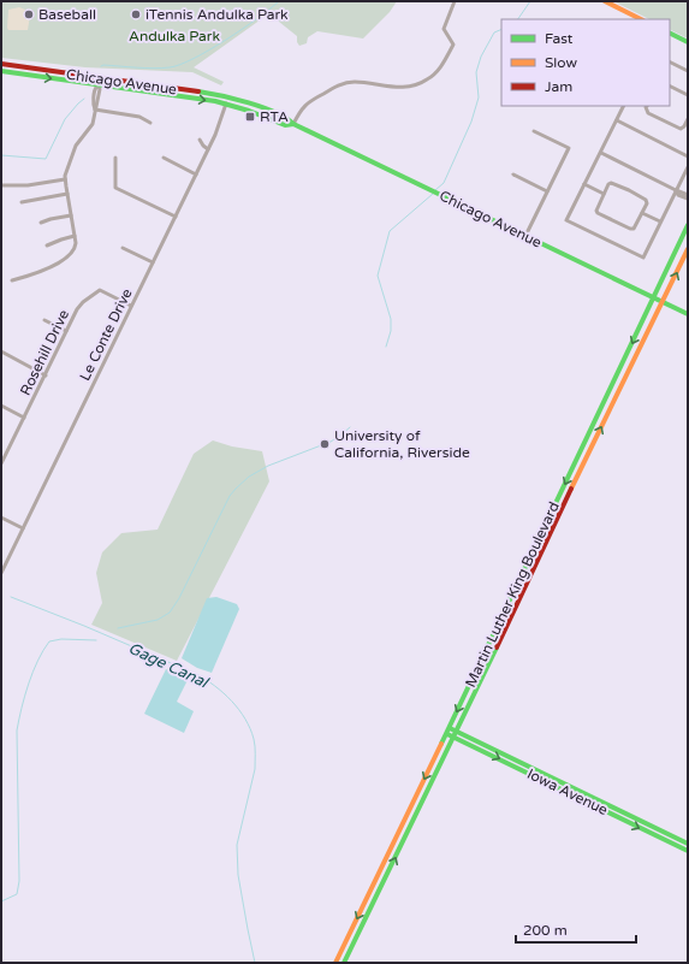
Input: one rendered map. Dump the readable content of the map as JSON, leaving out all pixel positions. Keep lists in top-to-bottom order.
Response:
{
  "streets": {
    "main road": ["Chicago Avenue", "Martin Luther King Boulevard", "Iowa Avenue"],
    "street": ["Le Conte Drive", "Rosehill Drive"]
  },
  "crossings": [
    ["Chicago Avenue", "Le Conte Drive"],
    ["Chicago Avenue", "Martin Luther King Boulevard"],
    ["Le Conte Drive", "Rosehill Drive"],
    ["Martin Luther King Boulevard", "Iowa Avenue"]
  ],
  "water": ["Gage Canal"],
  "parks": ["Andulka Park"],
  "places": {
    "other": ["Baseball", "iTennis Andulka Park", "University of California, Riverside"],
    "transit": ["RTA"]
  },
  "legend": ["Fast", "Slow", "Jam"],
  "scale_bar": "200 m"
}
